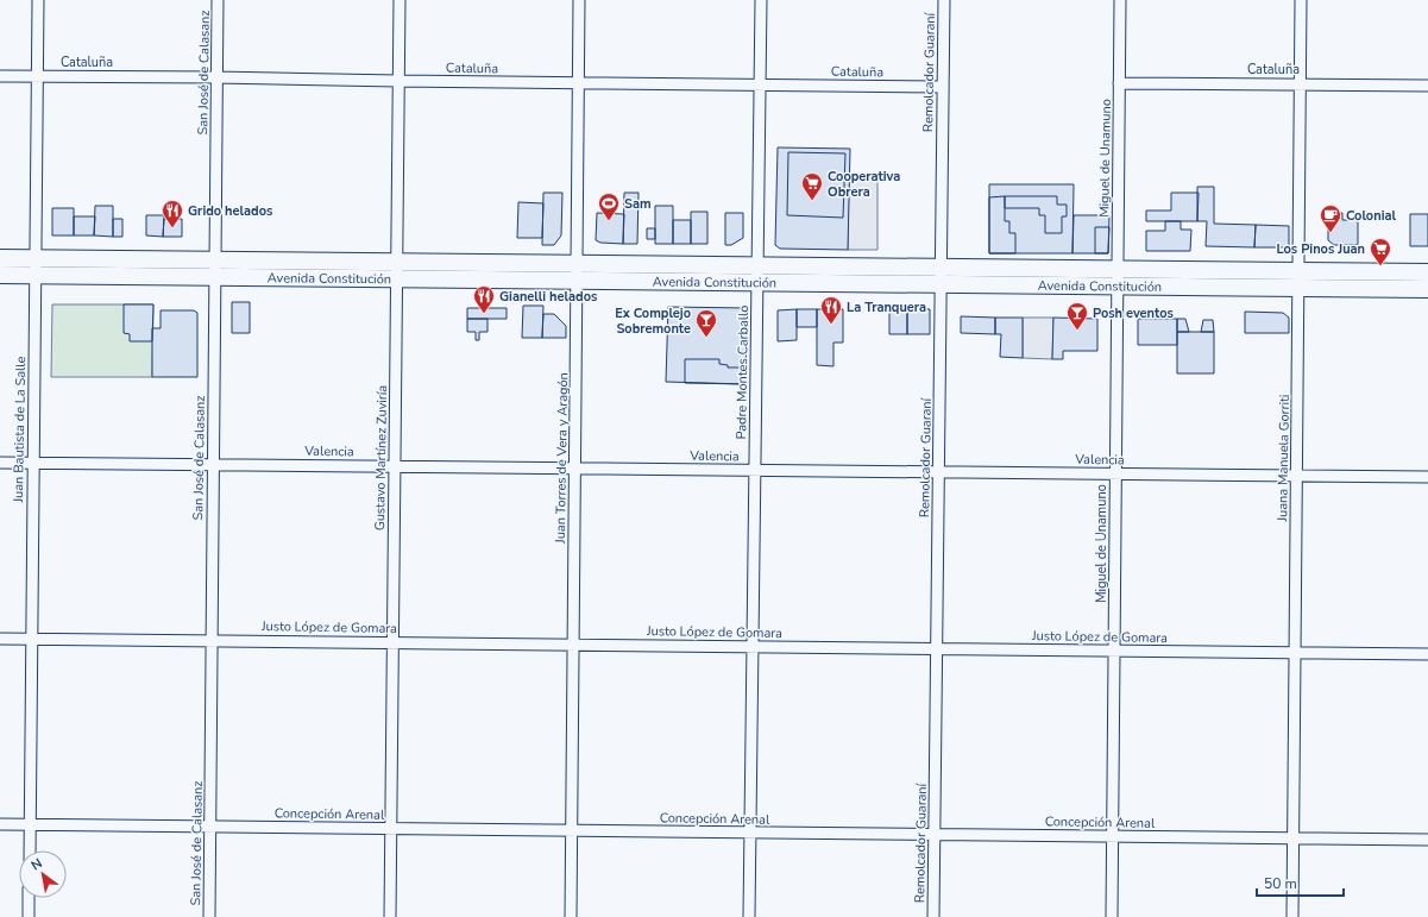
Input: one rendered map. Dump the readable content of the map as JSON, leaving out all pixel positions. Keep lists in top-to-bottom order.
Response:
{
  "streets": {
    "main road": ["Avenida Constitución"],
    "street": [
      "Cataluña",
      "San José de Calasanz",
      "Remolcador Guaraní",
      "Miguel de Unamuno",
      "Padre Montes Carballo",
      "Juan Bautista de La Salle",
      "Valencia",
      "Gustavo Martínez Zuviría",
      "Juan Torres de Vera y Aragón",
      "Juana Manuela Gorriti",
      "Justo López de Gomara",
      "Concepción Arenal"
    ]
  },
  "crossings": [
    ["Cataluña", "San José de Calasanz"],
    ["Cataluña", "Remolcador Guaraní"],
    ["Cataluña", "Miguel de Unamuno"],
    ["Cataluña", "Padre Montes Carballo"],
    ["Cataluña", "Juan Bautista de La Salle"],
    ["Cataluña", "Gustavo Martínez Zuviría"],
    ["Cataluña", "Juan Torres de Vera y Aragón"],
    ["Cataluña", "Juana Manuela Gorriti"],
    ["San José de Calasanz", "Avenida Constitución"],
    ["San José de Calasanz", "Valencia"],
    ["San José de Calasanz", "Justo López de Gomara"],
    ["San José de Calasanz", "Concepción Arenal"],
    ["Remolcador Guaraní", "Avenida Constitución"],
    ["Remolcador Guaraní", "Valencia"],
    ["Remolcador Guaraní", "Justo López de Gomara"],
    ["Remolcador Guaraní", "Concepción Arenal"],
    ["Miguel de Unamuno", "Avenida Constitución"],
    ["Miguel de Unamuno", "Valencia"],
    ["Miguel de Unamuno", "Justo López de Gomara"],
    ["Miguel de Unamuno", "Concepción Arenal"],
    ["Avenida Constitución", "Padre Montes Carballo"],
    ["Avenida Constitución", "Juan Bautista de La Salle"],
    ["Avenida Constitución", "Gustavo Martínez Zuviría"],
    ["Avenida Constitución", "Juan Torres de Vera y Aragón"],
    ["Avenida Constitución", "Juana Manuela Gorriti"],
    ["Padre Montes Carballo", "Valencia"],
    ["Padre Montes Carballo", "Justo López de Gomara"],
    ["Padre Montes Carballo", "Concepción Arenal"],
    ["Juan Bautista de La Salle", "Valencia"],
    ["Juan Bautista de La Salle", "Justo López de Gomara"],
    ["Juan Bautista de La Salle", "Concepción Arenal"],
    ["Valencia", "Gustavo Martínez Zuviría"],
    ["Valencia", "Juan Torres de Vera y Aragón"],
    ["Valencia", "Juana Manuela Gorriti"],
    ["Gustavo Martínez Zuviría", "Justo López de Gomara"],
    ["Gustavo Martínez Zuviría", "Concepción Arenal"],
    ["Juan Torres de Vera y Aragón", "Justo López de Gomara"],
    ["Juan Torres de Vera y Aragón", "Concepción Arenal"],
    ["Juana Manuela Gorriti", "Justo López de Gomara"],
    ["Juana Manuela Gorriti", "Concepción Arenal"]
  ],
  "places": {
    "supermarket": ["Cooperativa Obrera", "Los Pinos Juan"],
    "sports": ["Sam"],
    "restaurant": ["Grido helados", "Gianelli helados", "La Tranquera"],
    "cafe": ["Colonial"],
    "bar": ["Posh eventos", "Ex Complejo Sobremonte"]
  },
  "scale_bar": "50 m",
  "north": "top left"
}
